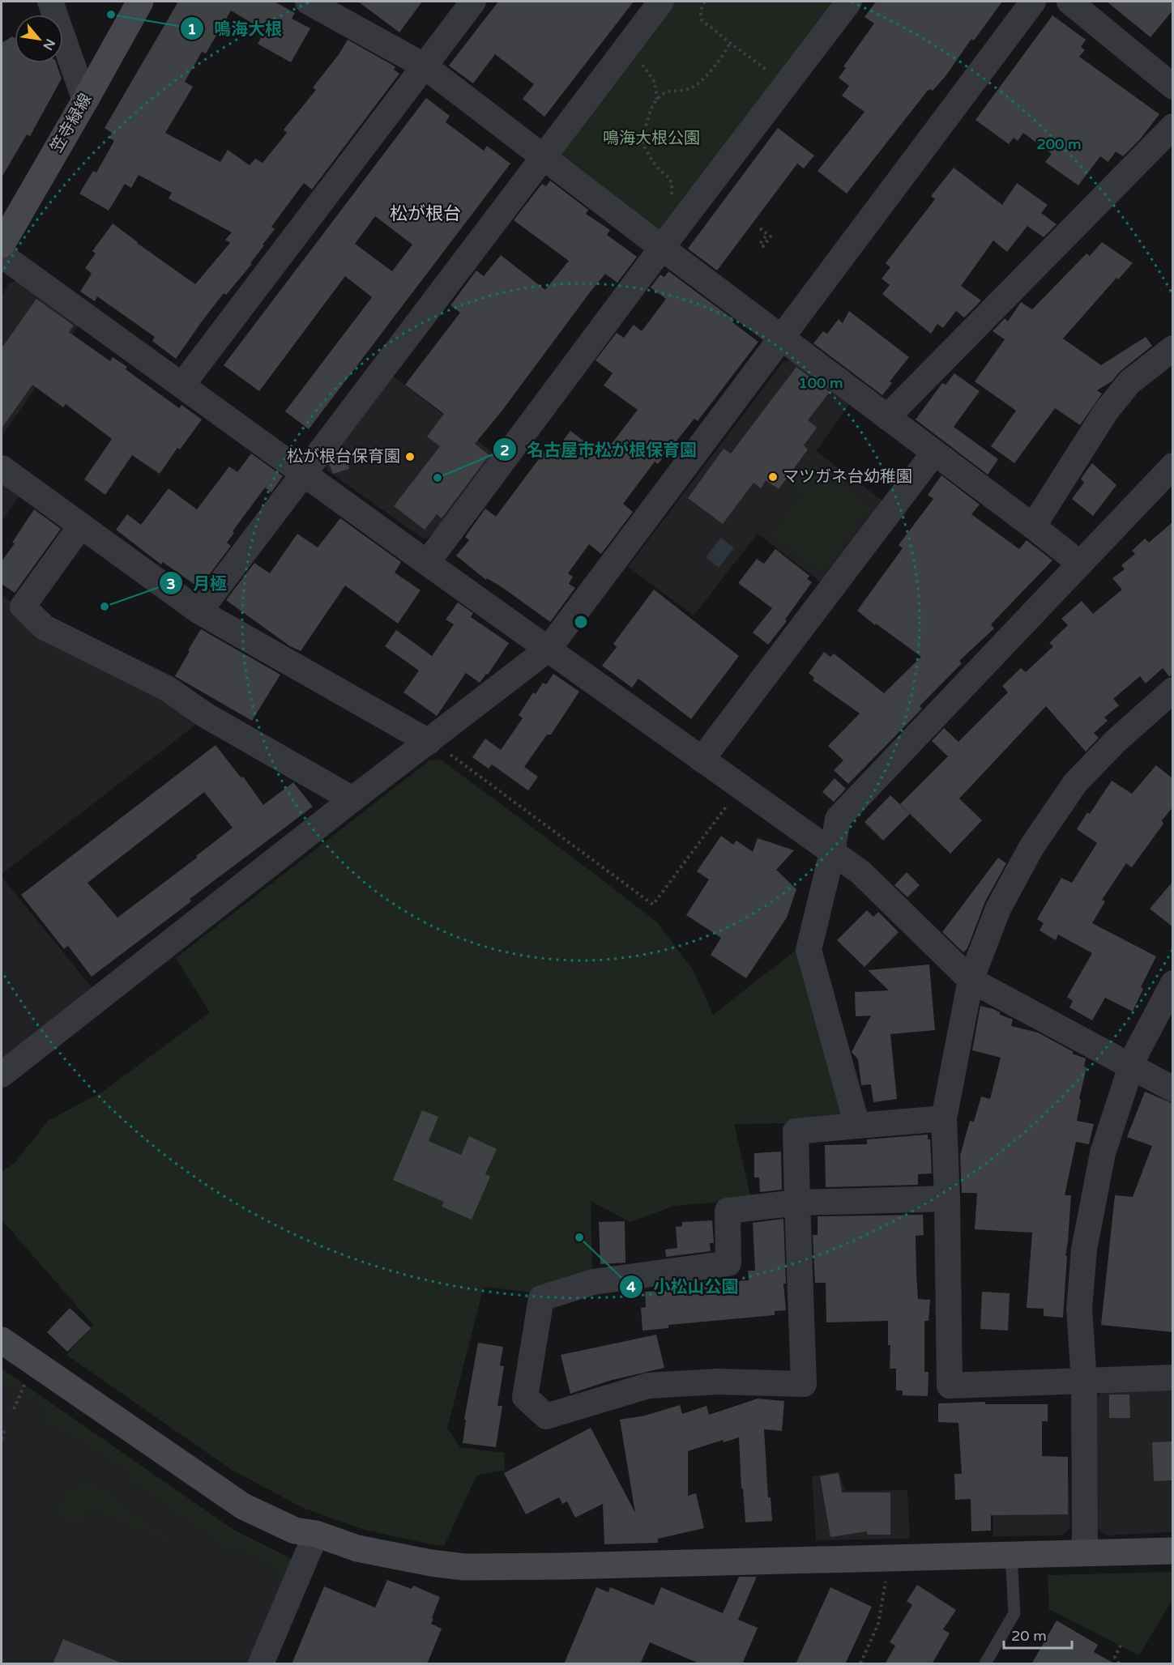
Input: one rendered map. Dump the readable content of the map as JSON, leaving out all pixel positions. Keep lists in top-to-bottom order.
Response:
{
  "streets": {
    "street": ["笠寺緑線"]
  },
  "districts": ["松が根台"],
  "parks": ["鳴海大根公園"],
  "places": [
    "鳴海大根",
    "松が根台保育園",
    "マツガネ台幼稚園",
    "名古屋市松が根保育園",
    "月極",
    "小松山公園"
  ],
  "scale_bar": "20 m",
  "north": "bottom right",
  "rings": ["200 m", "100 m"]
}
